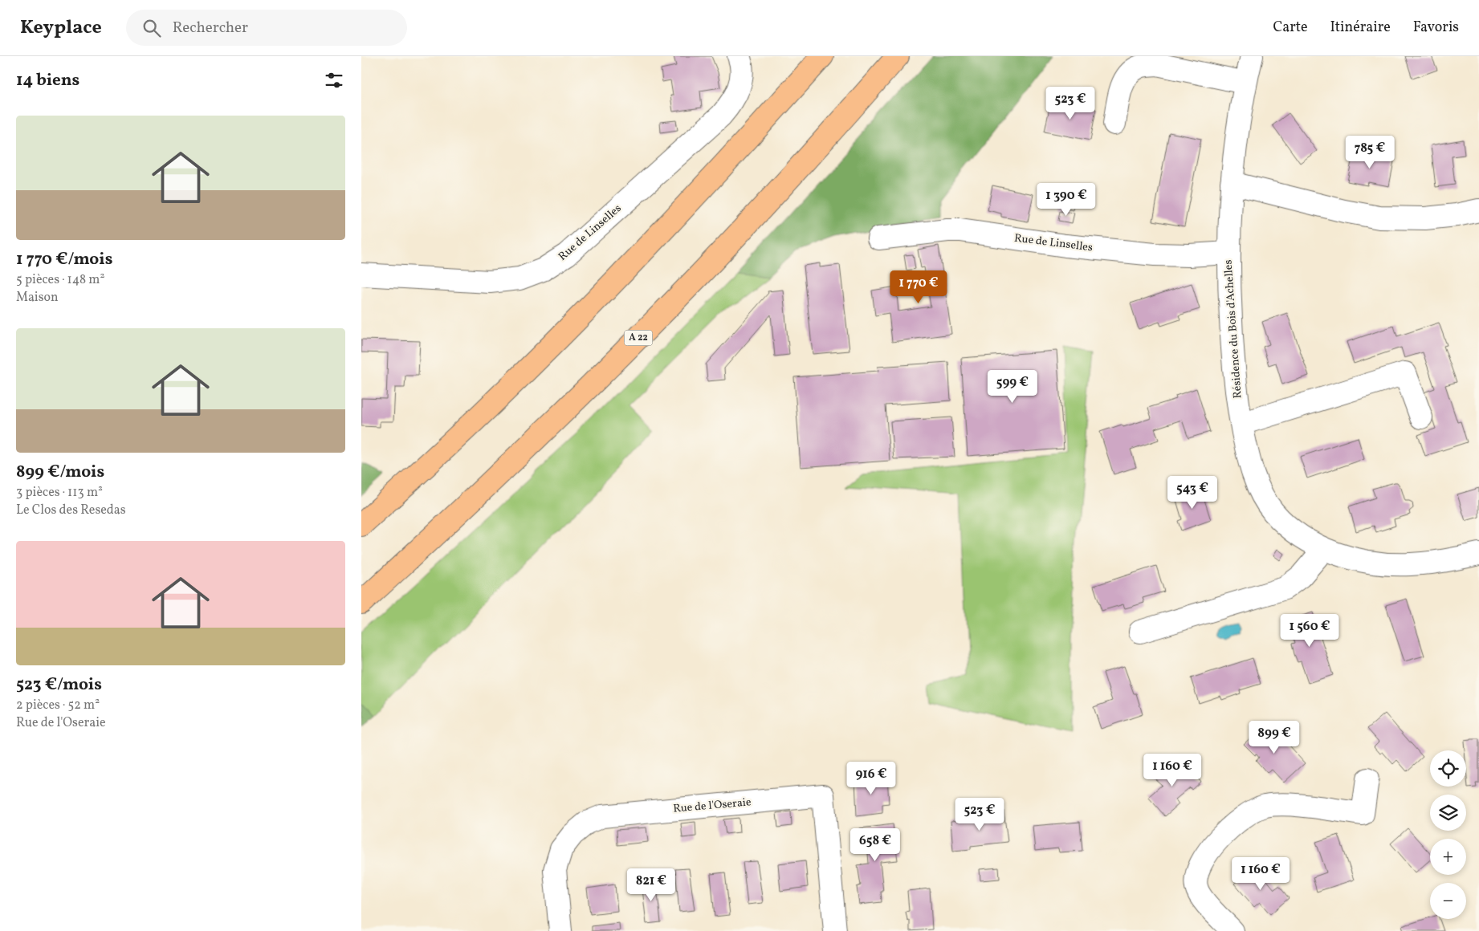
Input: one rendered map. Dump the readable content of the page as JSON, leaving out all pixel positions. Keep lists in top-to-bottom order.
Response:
{
  "streets": {
    "highway": ["A 22"],
    "street": ["Rue de Linselles", "Résidence du Bois d'Achelles", "Rue de l'Oseraie"]
  },
  "crossings": [
    ["Rue de Linselles", "Résidence du Bois d'Achelles"]
  ],
  "page": {
    "header": "Keyplace",
    "search": "Rechercher",
    "nav": ["Carte", "Itinéraire", "Favoris"],
    "heading": "14 biens",
    "price": [
      "523 €",
      "785 €",
      "1 390 €",
      "1 770 €",
      "599 €",
      "543 €",
      "1 560 €",
      "899 €",
      "1 160 €",
      "916 €",
      "523 €",
      "658 €",
      "1 160 €",
      "821 €"
    ],
    "list": [
      {
        "name": "1 770 €/mois",
        "note": "5 pièces · 148 m² · Maison"
      },
      {
        "name": "899 €/mois",
        "note": "3 pièces · 113 m² · Le Clos des Resedas"
      },
      {
        "name": "523 €/mois",
        "note": "2 pièces · 52 m² · Rue de l'Oseraie"
      }
    ],
    "map_buttons": ["+", "−"]
  }
}
